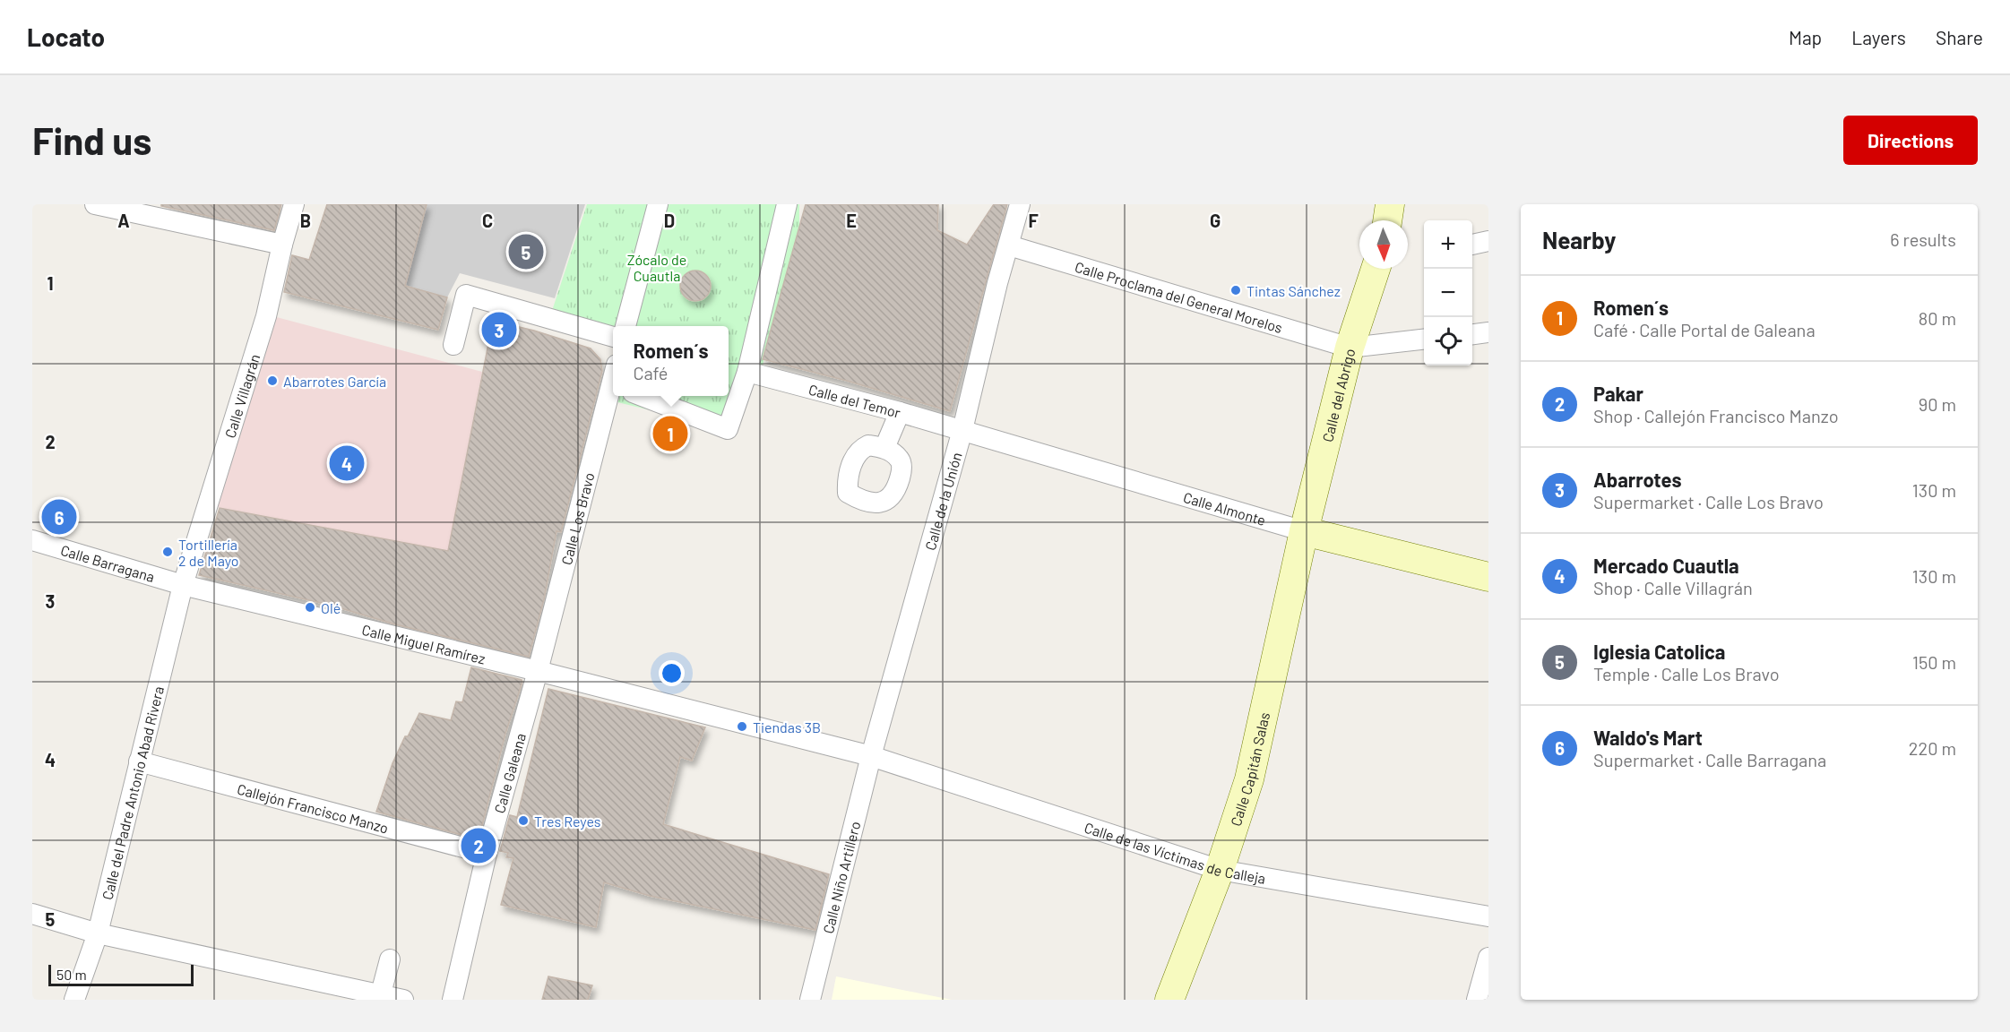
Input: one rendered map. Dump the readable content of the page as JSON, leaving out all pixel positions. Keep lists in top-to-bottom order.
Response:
{
  "streets": {
    "street": [
      "Calle Proclama del General Morelos",
      "Calle del Abrigo",
      "Calle Villagrán",
      "Calle del Temor",
      "Calle de la Unión",
      "Calle Almonte",
      "Calle Los Bravo",
      "Calle Barragana",
      "Calle Miguel Ramírez",
      "Calle Capitán Salas",
      "Calle Galeana",
      "Calle del Padre Antonio Abad Rivera",
      "Callejón Francisco Manzo",
      "Calle de las Víctimas de Calleja",
      "Calle Niño Artillero"
    ]
  },
  "crossings": [
    ["Calle Proclama del General Morelos", "Calle del Abrigo"],
    ["Calle Proclama del General Morelos", "Calle de la Unión"],
    ["Calle del Abrigo", "Calle Almonte"],
    ["Calle del Abrigo", "Calle Capitán Salas"],
    ["Calle Villagrán", "Calle Barragana"],
    ["Calle Villagrán", "Calle Miguel Ramírez"],
    ["Calle Villagrán", "Calle del Padre Antonio Abad Rivera"],
    ["Calle del Temor", "Calle de la Unión"],
    ["Calle del Temor", "Calle Almonte"],
    ["Calle de la Unión", "Calle Almonte"],
    ["Calle de la Unión", "Calle Miguel Ramírez"],
    ["Calle de la Unión", "Calle de las Víctimas de Calleja"],
    ["Calle de la Unión", "Calle Niño Artillero"],
    ["Calle Almonte", "Calle Capitán Salas"],
    ["Calle Los Bravo", "Calle Miguel Ramírez"],
    ["Calle Los Bravo", "Calle Galeana"],
    ["Calle Barragana", "Calle Miguel Ramírez"],
    ["Calle Barragana", "Calle del Padre Antonio Abad Rivera"],
    ["Calle Miguel Ramírez", "Calle Galeana"],
    ["Calle Miguel Ramírez", "Calle del Padre Antonio Abad Rivera"],
    ["Calle Miguel Ramírez", "Calle de las Víctimas de Calleja"],
    ["Calle Miguel Ramírez", "Calle Niño Artillero"],
    ["Calle Capitán Salas", "Calle de las Víctimas de Calleja"],
    ["Calle Galeana", "Callejón Francisco Manzo"],
    ["Calle del Padre Antonio Abad Rivera", "Callejón Francisco Manzo"],
    ["Calle de las Víctimas de Calleja", "Calle Niño Artillero"]
  ],
  "parks": ["Zócalo de Cuautla"],
  "places": [
    "Tintas Sánchez",
    "Abarrotes García",
    "Tortillería 2 de Mayo",
    "Olé",
    "Tiendas 3B",
    "Tres Reyes"
  ],
  "scale_bar": "50 m",
  "north": "bottom",
  "page": {
    "header": "Locato",
    "nav": ["Map", "Layers", "Share"],
    "buttons": "Directions",
    "title": "Find us",
    "heading": ["Nearby", "6 results"],
    "map_buttons": ["+", "−"],
    "pins": [
      "5",
      "3",
      "1",
      "4",
      "6",
      "2"
    ],
    "list": [
      {
        "mark": "1",
        "name": "Romen´s",
        "note": "Café · Calle Portal de Galeana",
        "value": "80 m"
      },
      {
        "mark": "2",
        "name": "Pakar",
        "note": "Shop · Callejón Francisco Manzo",
        "value": "90 m"
      },
      {
        "mark": "3",
        "name": "Abarrotes",
        "note": "Supermarket · Calle Los Bravo",
        "value": "130 m"
      },
      {
        "mark": "4",
        "name": "Mercado Cuautla",
        "note": "Shop · Calle Villagrán",
        "value": "130 m"
      },
      {
        "mark": "5",
        "name": "Iglesia Catolica",
        "note": "Temple · Calle Los Bravo",
        "value": "150 m"
      },
      {
        "mark": "6",
        "name": "Waldo's Mart",
        "note": "Supermarket · Calle Barragana",
        "value": "220 m"
      }
    ],
    "popup": ["Romen´s", "Café"],
    "scale": "50 m"
  },
  "grid": {
    "columns": [
      "A",
      "B",
      "C",
      "D",
      "E",
      "F",
      "G"
    ],
    "rows": [
      "1",
      "2",
      "3",
      "4",
      "5"
    ]
  }
}
